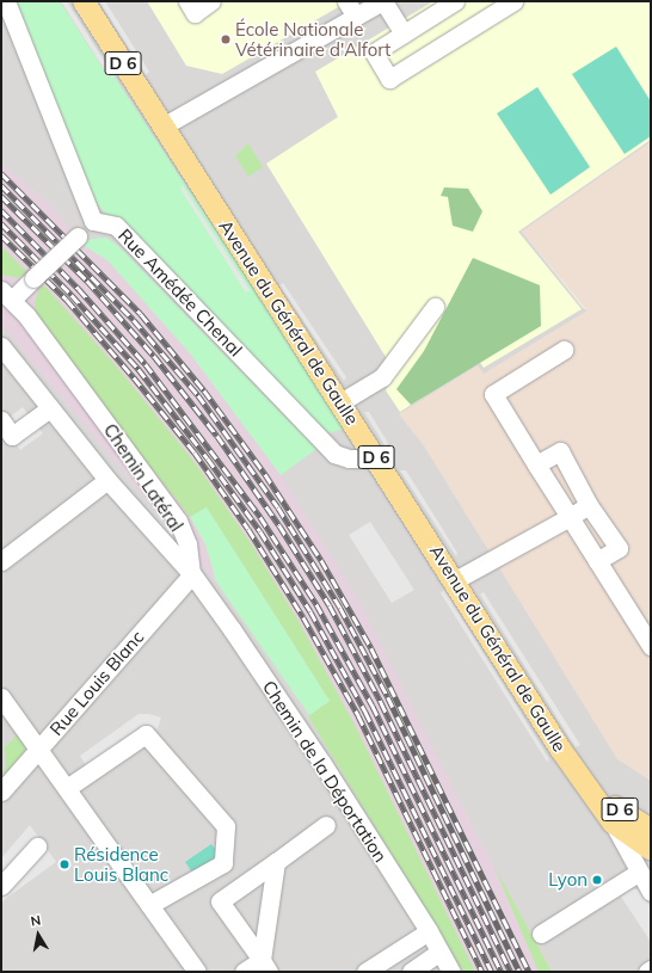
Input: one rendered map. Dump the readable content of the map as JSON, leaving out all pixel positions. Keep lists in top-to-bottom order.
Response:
{
  "streets": {
    "main road": ["D 6", "Avenue du Général de Gaulle"],
    "street": [
      "Rue Amédée Chenal",
      "Chemin Latéral",
      "Rue Louis Blanc",
      "Chemin de la Déportation"
    ]
  },
  "crossings": [
    ["Rue Amédée Chenal", "Avenue du Général de Gaulle"],
    ["Chemin Latéral", "Rue Louis Blanc"],
    ["Chemin Latéral", "Chemin de la Déportation"],
    ["Rue Louis Blanc", "Chemin de la Déportation"]
  ],
  "places": ["École Nationale Vétérinaire d'Alfort", "Résidence Louis Blanc", "Lyon"],
  "north": "top"
}
